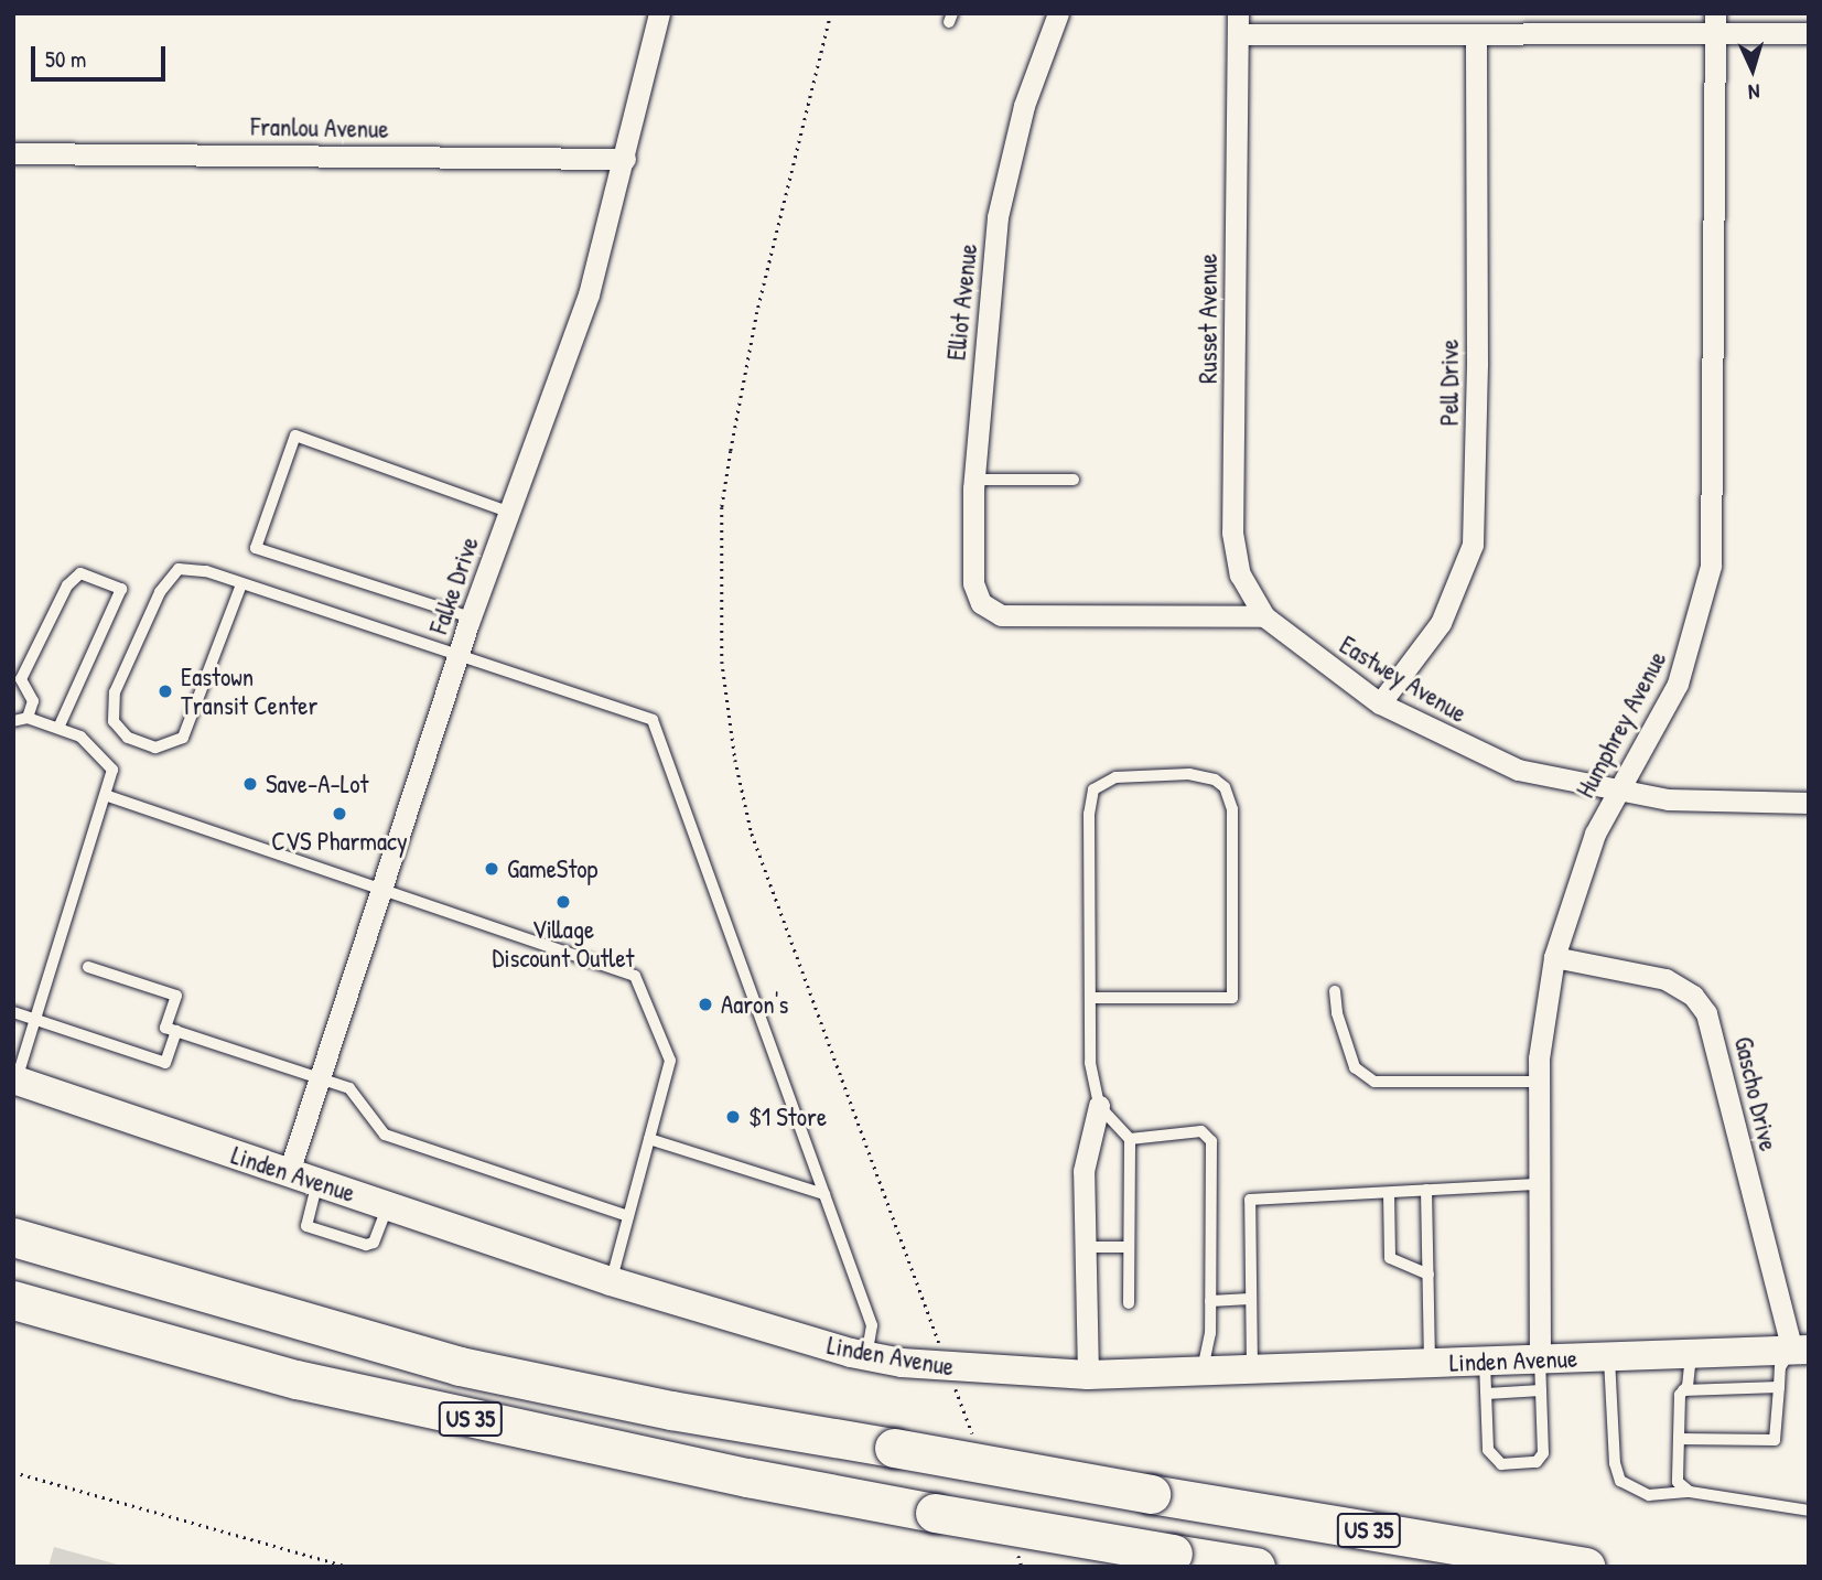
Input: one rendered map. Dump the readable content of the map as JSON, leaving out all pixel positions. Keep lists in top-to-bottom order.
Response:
{
  "streets": {
    "highway": ["US 35"],
    "main road": ["Linden Avenue"],
    "street": [
      "Franlou Avenue",
      "Elliot Avenue",
      "Russet Avenue",
      "Pell Drive",
      "Falke Drive",
      "Eastwey Avenue",
      "Humphrey Avenue",
      "Gascho Drive"
    ]
  },
  "crossings": [
    ["Franlou Avenue", "Falke Drive"],
    ["Elliot Avenue", "Russet Avenue"],
    ["Elliot Avenue", "Eastwey Avenue"],
    ["Russet Avenue", "Eastwey Avenue"],
    ["Pell Drive", "Eastwey Avenue"],
    ["Falke Drive", "Linden Avenue"],
    ["Eastwey Avenue", "Humphrey Avenue"],
    ["Humphrey Avenue", "Gascho Drive"],
    ["Humphrey Avenue", "Linden Avenue"],
    ["Gascho Drive", "Linden Avenue"]
  ],
  "places": [
    "Eastown Transit Center",
    "Save-A-Lot",
    "CVS Pharmacy",
    "GameStop",
    "Village Discount Outlet",
    "Aaron's",
    "$1 Store"
  ],
  "scale_bar": "50 m",
  "north": "bottom"
}
